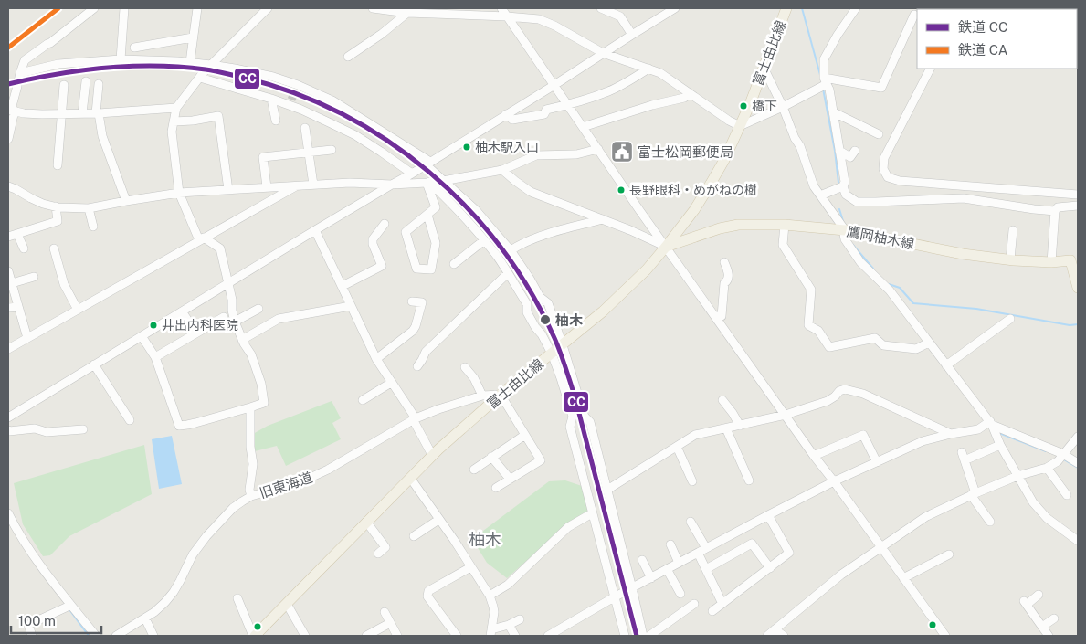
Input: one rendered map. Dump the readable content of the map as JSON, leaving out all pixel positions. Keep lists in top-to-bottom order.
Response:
{
  "streets": {
    "main road": ["富士由比線", "鷹岡柚木線"],
    "street": ["旧東海道"]
  },
  "crossings": [
    ["富士由比線", "鷹岡柚木線"],
    ["富士由比線", "旧東海道"]
  ],
  "districts": ["柚木"],
  "places": {
    "other": [
      "橋下",
      "柚木駅入口",
      "長野眼科・めがねの樹",
      "柚木",
      "井出内科医院"
    ],
    "public building": ["富士松岡郵便局"]
  },
  "lines": ["rail line CA", "rail line CC"],
  "legend": ["鉄道 CC", "鉄道 CA"],
  "scale_bar": "100 m"
}
